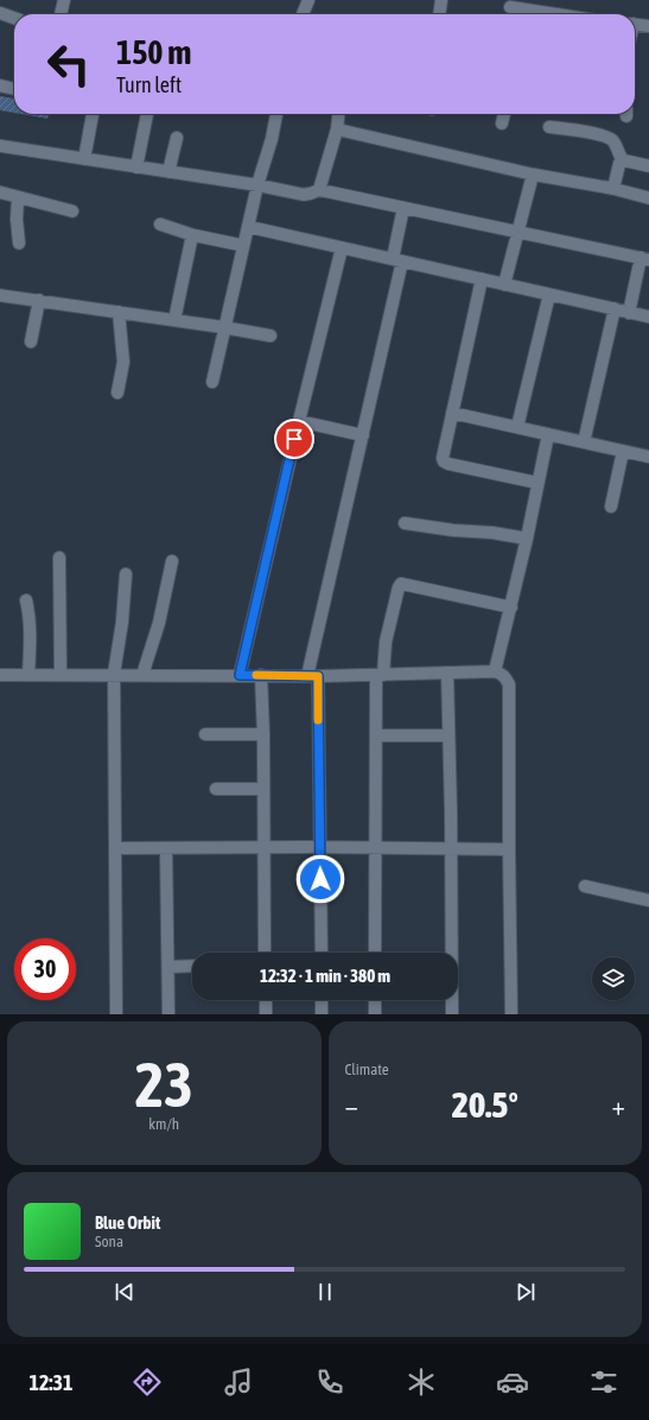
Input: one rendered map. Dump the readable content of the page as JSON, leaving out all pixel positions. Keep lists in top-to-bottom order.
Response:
{
  "page": {
    "turn": ["150 m", "Turn left"],
    "limit": "30",
    "trip": "12:32 · 1 min · 380 m",
    "tile": [
      ["23", "km/h"],
      "Climate"
    ],
    "heat": ["−", "20.5°", "+"],
    "song": ["Blue Orbit", "Sona"],
    "tabs": "12:31"
  }
}
